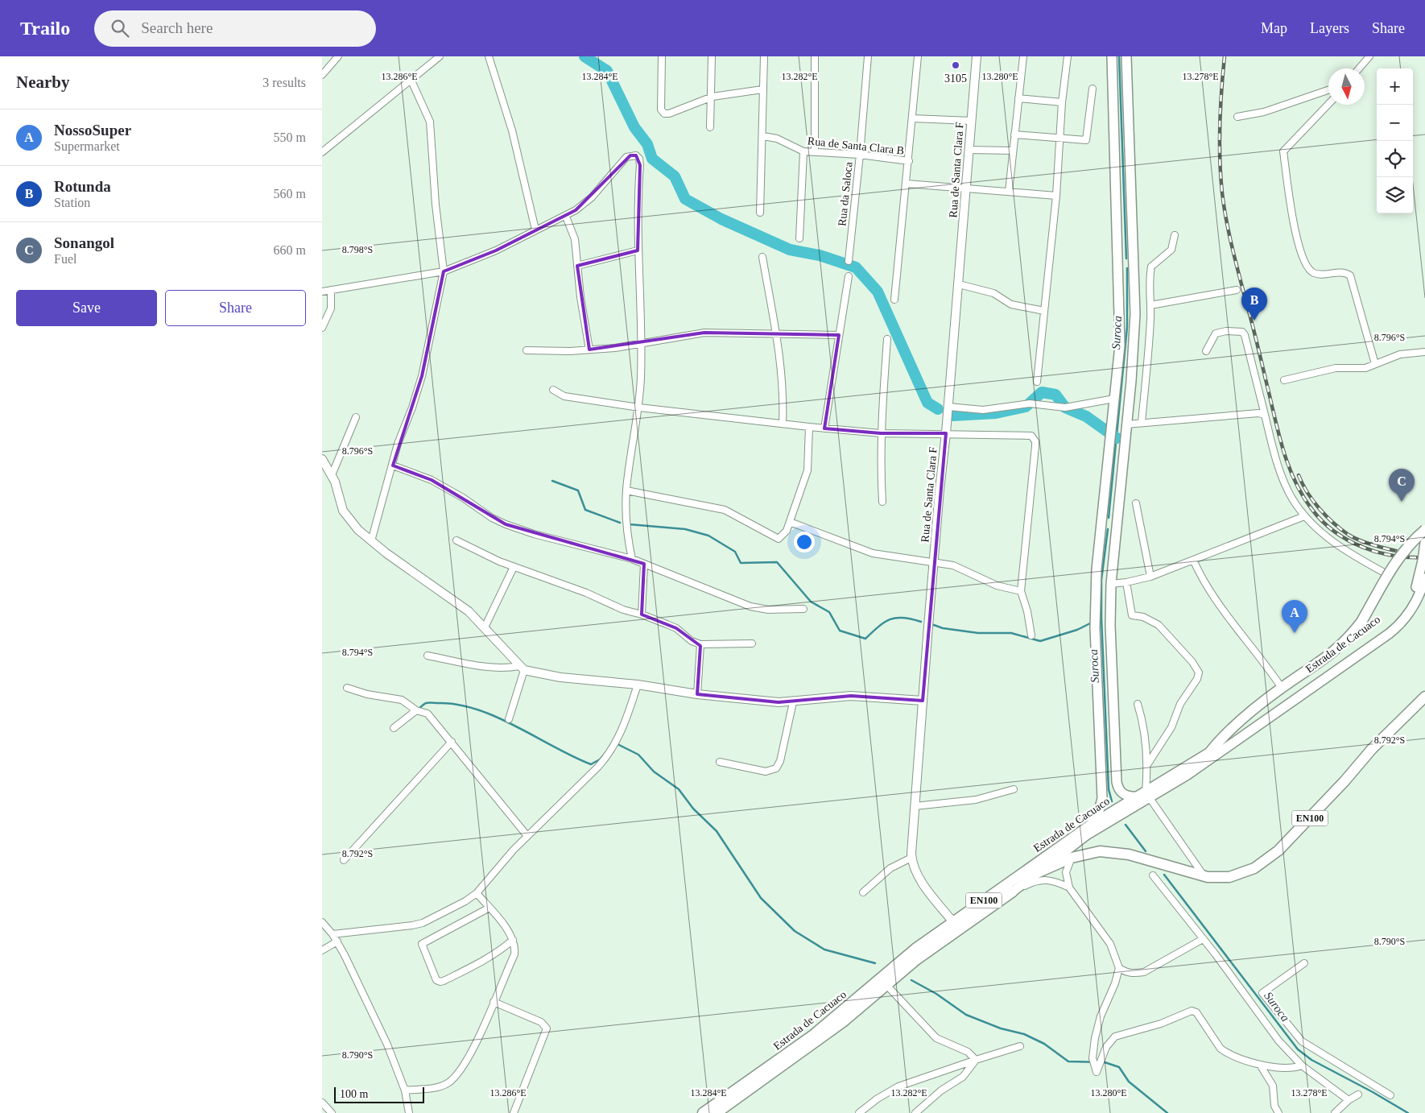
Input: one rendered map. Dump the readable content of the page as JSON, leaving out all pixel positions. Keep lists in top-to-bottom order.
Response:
{
  "streets": {
    "main road": ["Estrada de Cacuaco", "EN100"],
    "street": ["Rua de Santa Clara B", "Rua de Santa Clara F", "Rua da Saloca"]
  },
  "crossings": [
    ["Rua de Santa Clara B", "Rua da Saloca"],
    ["Rua de Santa Clara F", "Estrada de Cacuaco"],
    ["Estrada de Cacuaco", "EN100"]
  ],
  "water": ["Suroca"],
  "places": ["3105"],
  "scale_bar": "100 m",
  "north": "bottom",
  "page": {
    "header": "Trailo",
    "search": "Search here",
    "nav": ["Map", "Layers", "Share"],
    "heading": ["Nearby", "3 results"],
    "map_buttons": ["+", "−"],
    "list": [
      {
        "mark": "A",
        "name": "NossoSuper",
        "note": "Supermarket",
        "value": "550 m"
      },
      {
        "mark": "B",
        "name": "Rotunda",
        "note": "Station",
        "value": "560 m"
      },
      {
        "mark": "C",
        "name": "Sonangol",
        "note": "Fuel",
        "value": "660 m"
      }
    ],
    "buttons": ["Save", "Share"],
    "pins": ["B", "C", "A"],
    "scale": "100 m"
  },
  "coordinates": [
    "13.286°E",
    "13.284°E",
    "13.282°E",
    "13.280°E",
    "13.278°E",
    "8.798°S",
    "8.796°S",
    "8.794°S",
    "8.792°S",
    "8.790°S"
  ]
}
